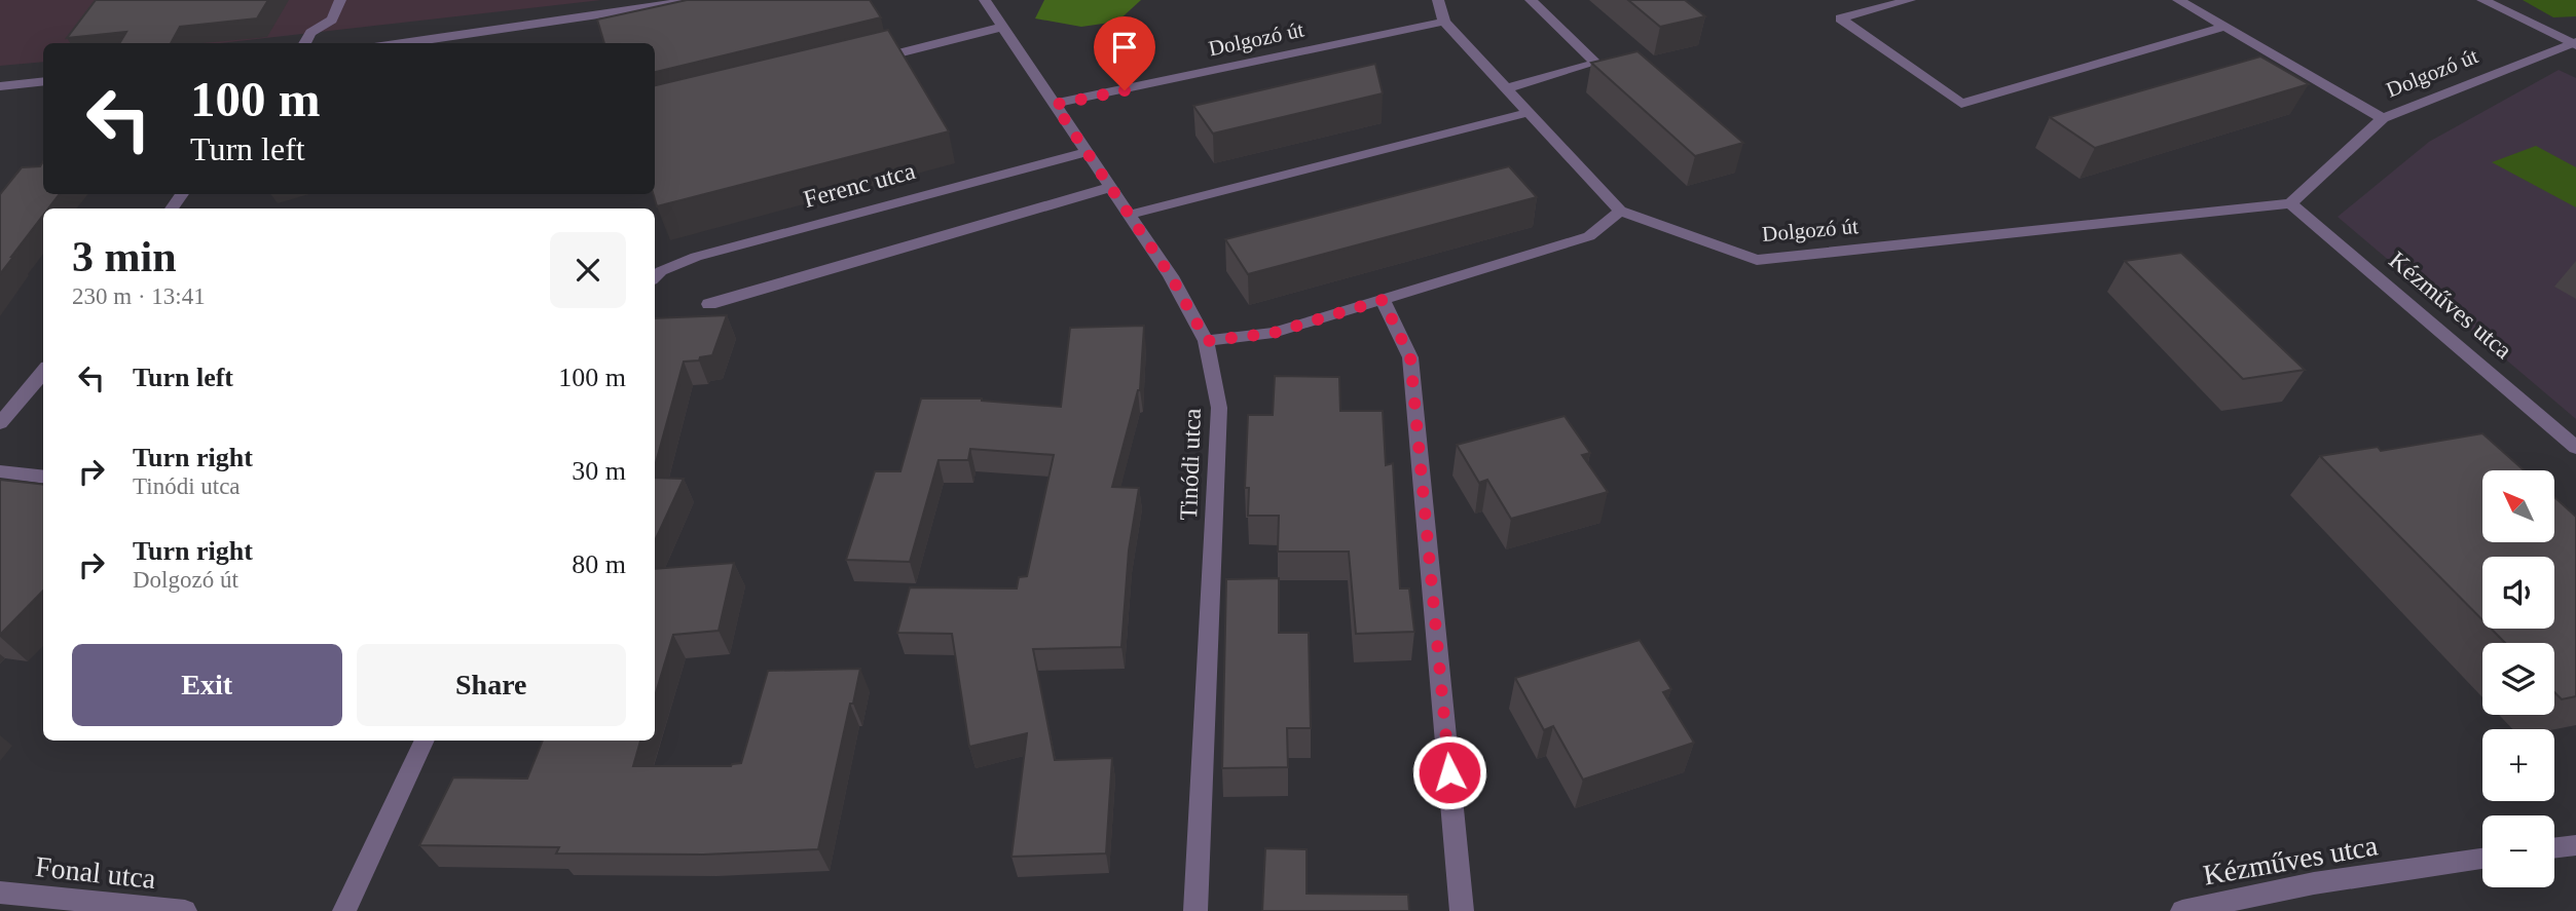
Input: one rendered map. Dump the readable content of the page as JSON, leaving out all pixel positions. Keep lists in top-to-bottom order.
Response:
{
  "streets": {
    "street": [
      "Dolgozó út",
      "Ferenc utca",
      "Kézműves utca",
      "Tinódi utca",
      "Fonal utca"
    ]
  },
  "crossings": [
    ["Dolgozó út", "Kézműves utca"],
    ["Dolgozó út", "Tinódi utca"],
    ["Ferenc utca", "Tinódi utca"]
  ],
  "north": "top left",
  "page": {
    "turn": ["100 m", "Turn left"],
    "heading": ["3 min", "230 m · 13:41"],
    "list": [
      {
        "name": "Turn left",
        "value": "100 m"
      },
      {
        "name": "Turn right",
        "note": "Tinódi utca",
        "value": "30 m"
      },
      {
        "name": "Turn right",
        "note": "Dolgozó út",
        "value": "80 m"
      }
    ],
    "map_buttons": ["+", "−"],
    "buttons": ["Exit", "Share"]
  }
}
